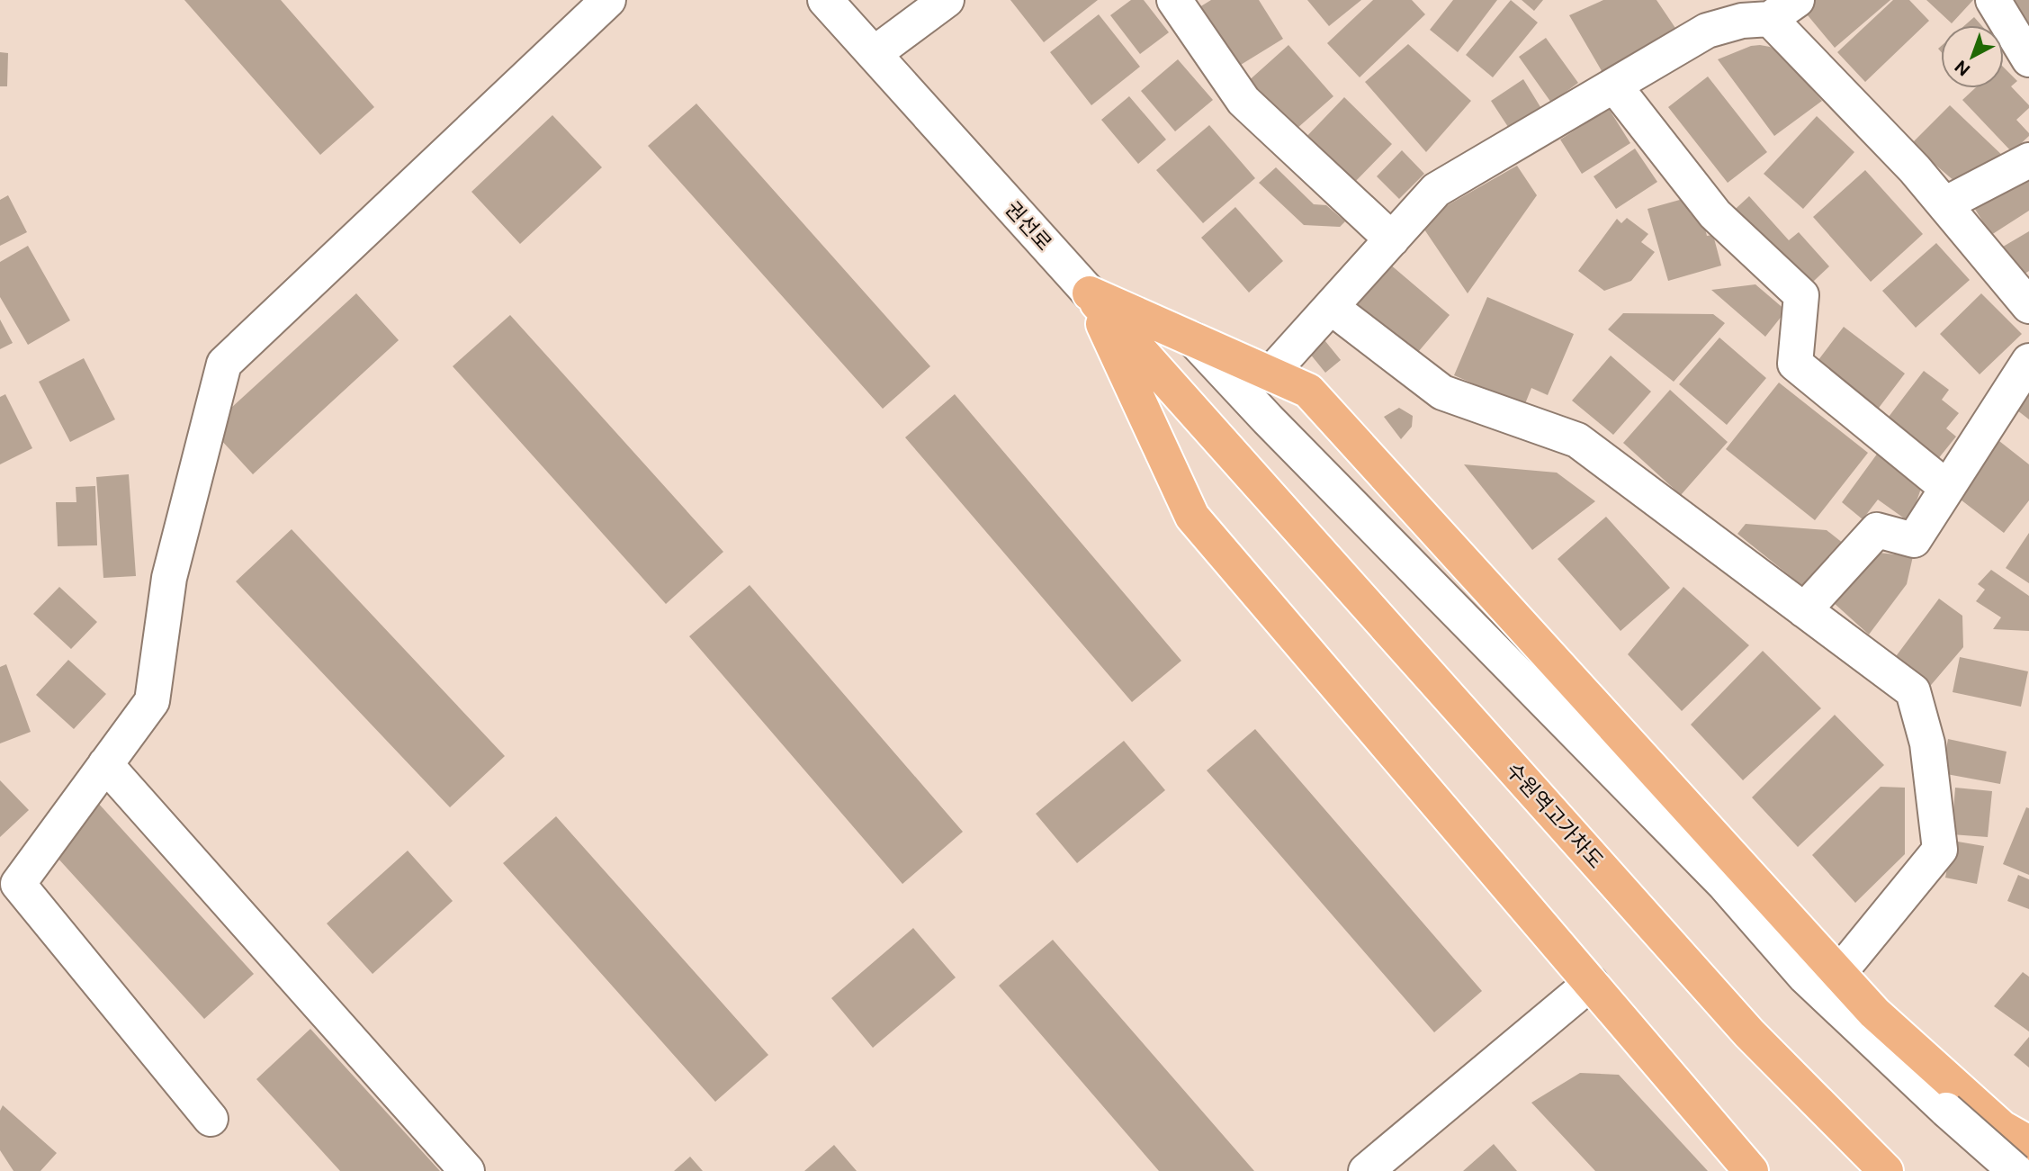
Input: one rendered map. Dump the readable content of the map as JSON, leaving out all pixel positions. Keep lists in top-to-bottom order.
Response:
{
  "streets": {
    "main road": ["권선로", "수원역고가차도"]
  },
  "crossings": [
    ["권선로", "수원역고가차도"]
  ],
  "north": "bottom left"
}
